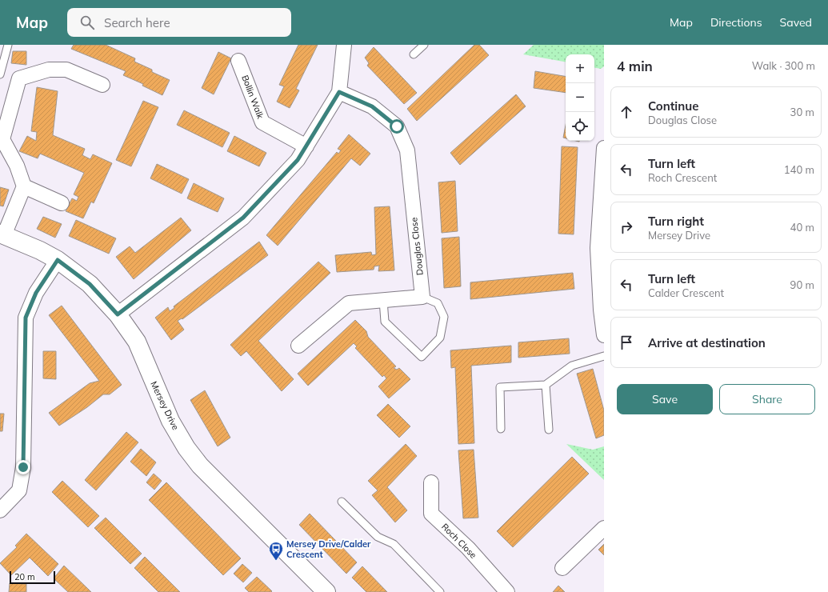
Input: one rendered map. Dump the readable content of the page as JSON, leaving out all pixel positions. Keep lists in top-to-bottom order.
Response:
{
  "streets": {
    "street": [
      "Bollin Walk",
      "Douglas Close",
      "Mersey Drive",
      "Roch Close"
    ]
  },
  "places": {
    "bus stop": ["Mersey Drive/Calder Crescent"]
  },
  "scale_bar": "20 m",
  "page": {
    "header": "Map",
    "search": "Search here",
    "nav": ["Map", "Directions", "Saved"],
    "heading": ["4 min", "Walk · 300 m"],
    "map_buttons": ["+", "−"],
    "list": [
      ["Continue", "Douglas Close", "30 m"],
      ["Turn left", "Roch Crescent", "140 m"],
      ["Turn right", "Mersey Drive", "40 m"],
      ["Turn left", "Calder Crescent", "90 m"],
      "Arrive at destination"
    ],
    "buttons": ["Save", "Share"],
    "scale": "20 m"
  }
}
